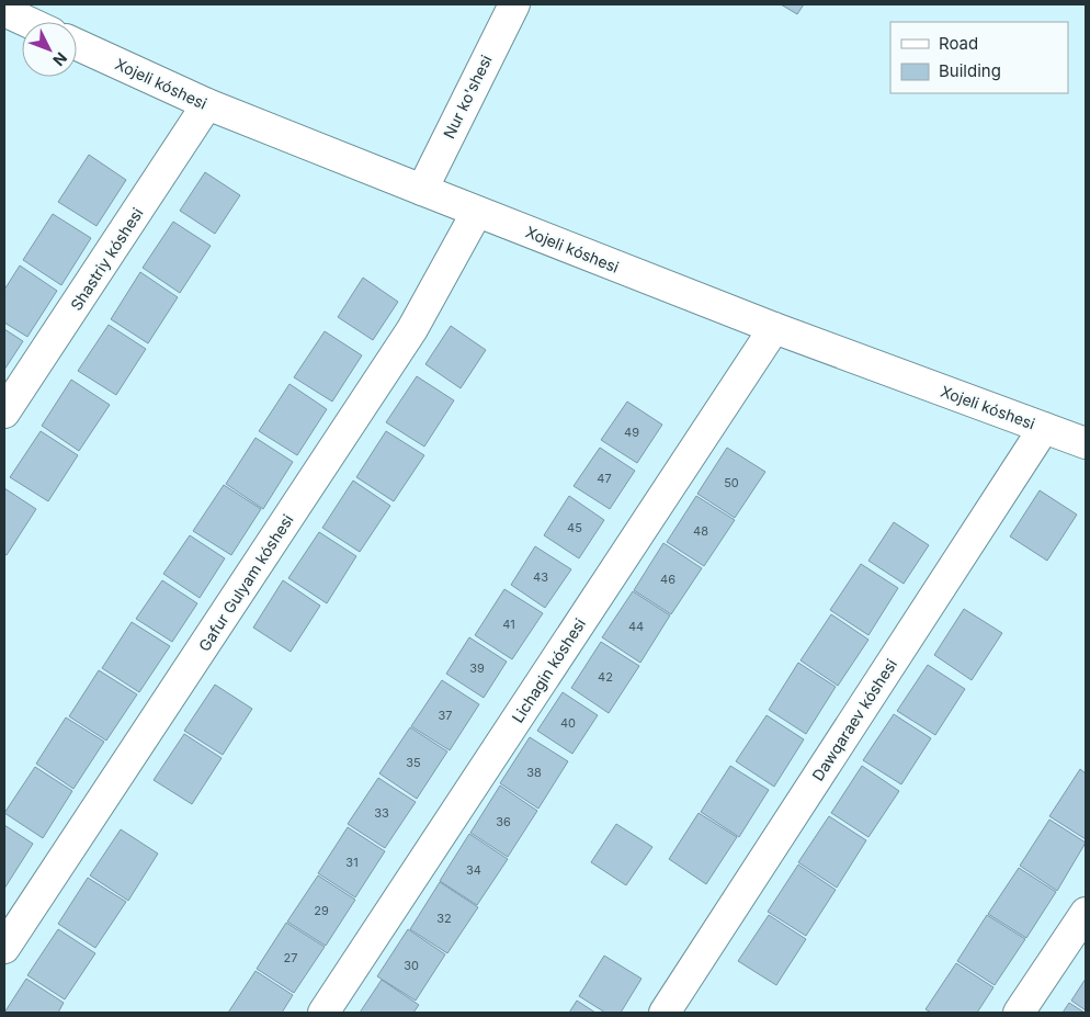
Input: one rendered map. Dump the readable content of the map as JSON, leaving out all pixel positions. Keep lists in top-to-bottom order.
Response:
{
  "streets": {
    "street": [
      "Xojeli kóshesi",
      "Nur ko'shesi",
      "Shastriy kóshesi",
      "Gafur Gulyam kóshesi",
      "Lichagin kóshesi",
      "Dawqaraev kóshesi"
    ]
  },
  "crossings": [
    ["Xojeli kóshesi", "Nur ko'shesi"],
    ["Xojeli kóshesi", "Shastriy kóshesi"],
    ["Xojeli kóshesi", "Gafur Gulyam kóshesi"],
    ["Xojeli kóshesi", "Lichagin kóshesi"],
    ["Xojeli kóshesi", "Dawqaraev kóshesi"]
  ],
  "house_numbers": [
    "49",
    "47",
    "50",
    "45",
    "48",
    "43",
    "46",
    "41",
    "44",
    "39",
    "42",
    "37",
    "40",
    "35",
    "38",
    "33",
    "36",
    "31",
    "34",
    "29",
    "32",
    "27",
    "30"
  ],
  "legend": ["Road", "Building"],
  "north": "bottom right"
}
